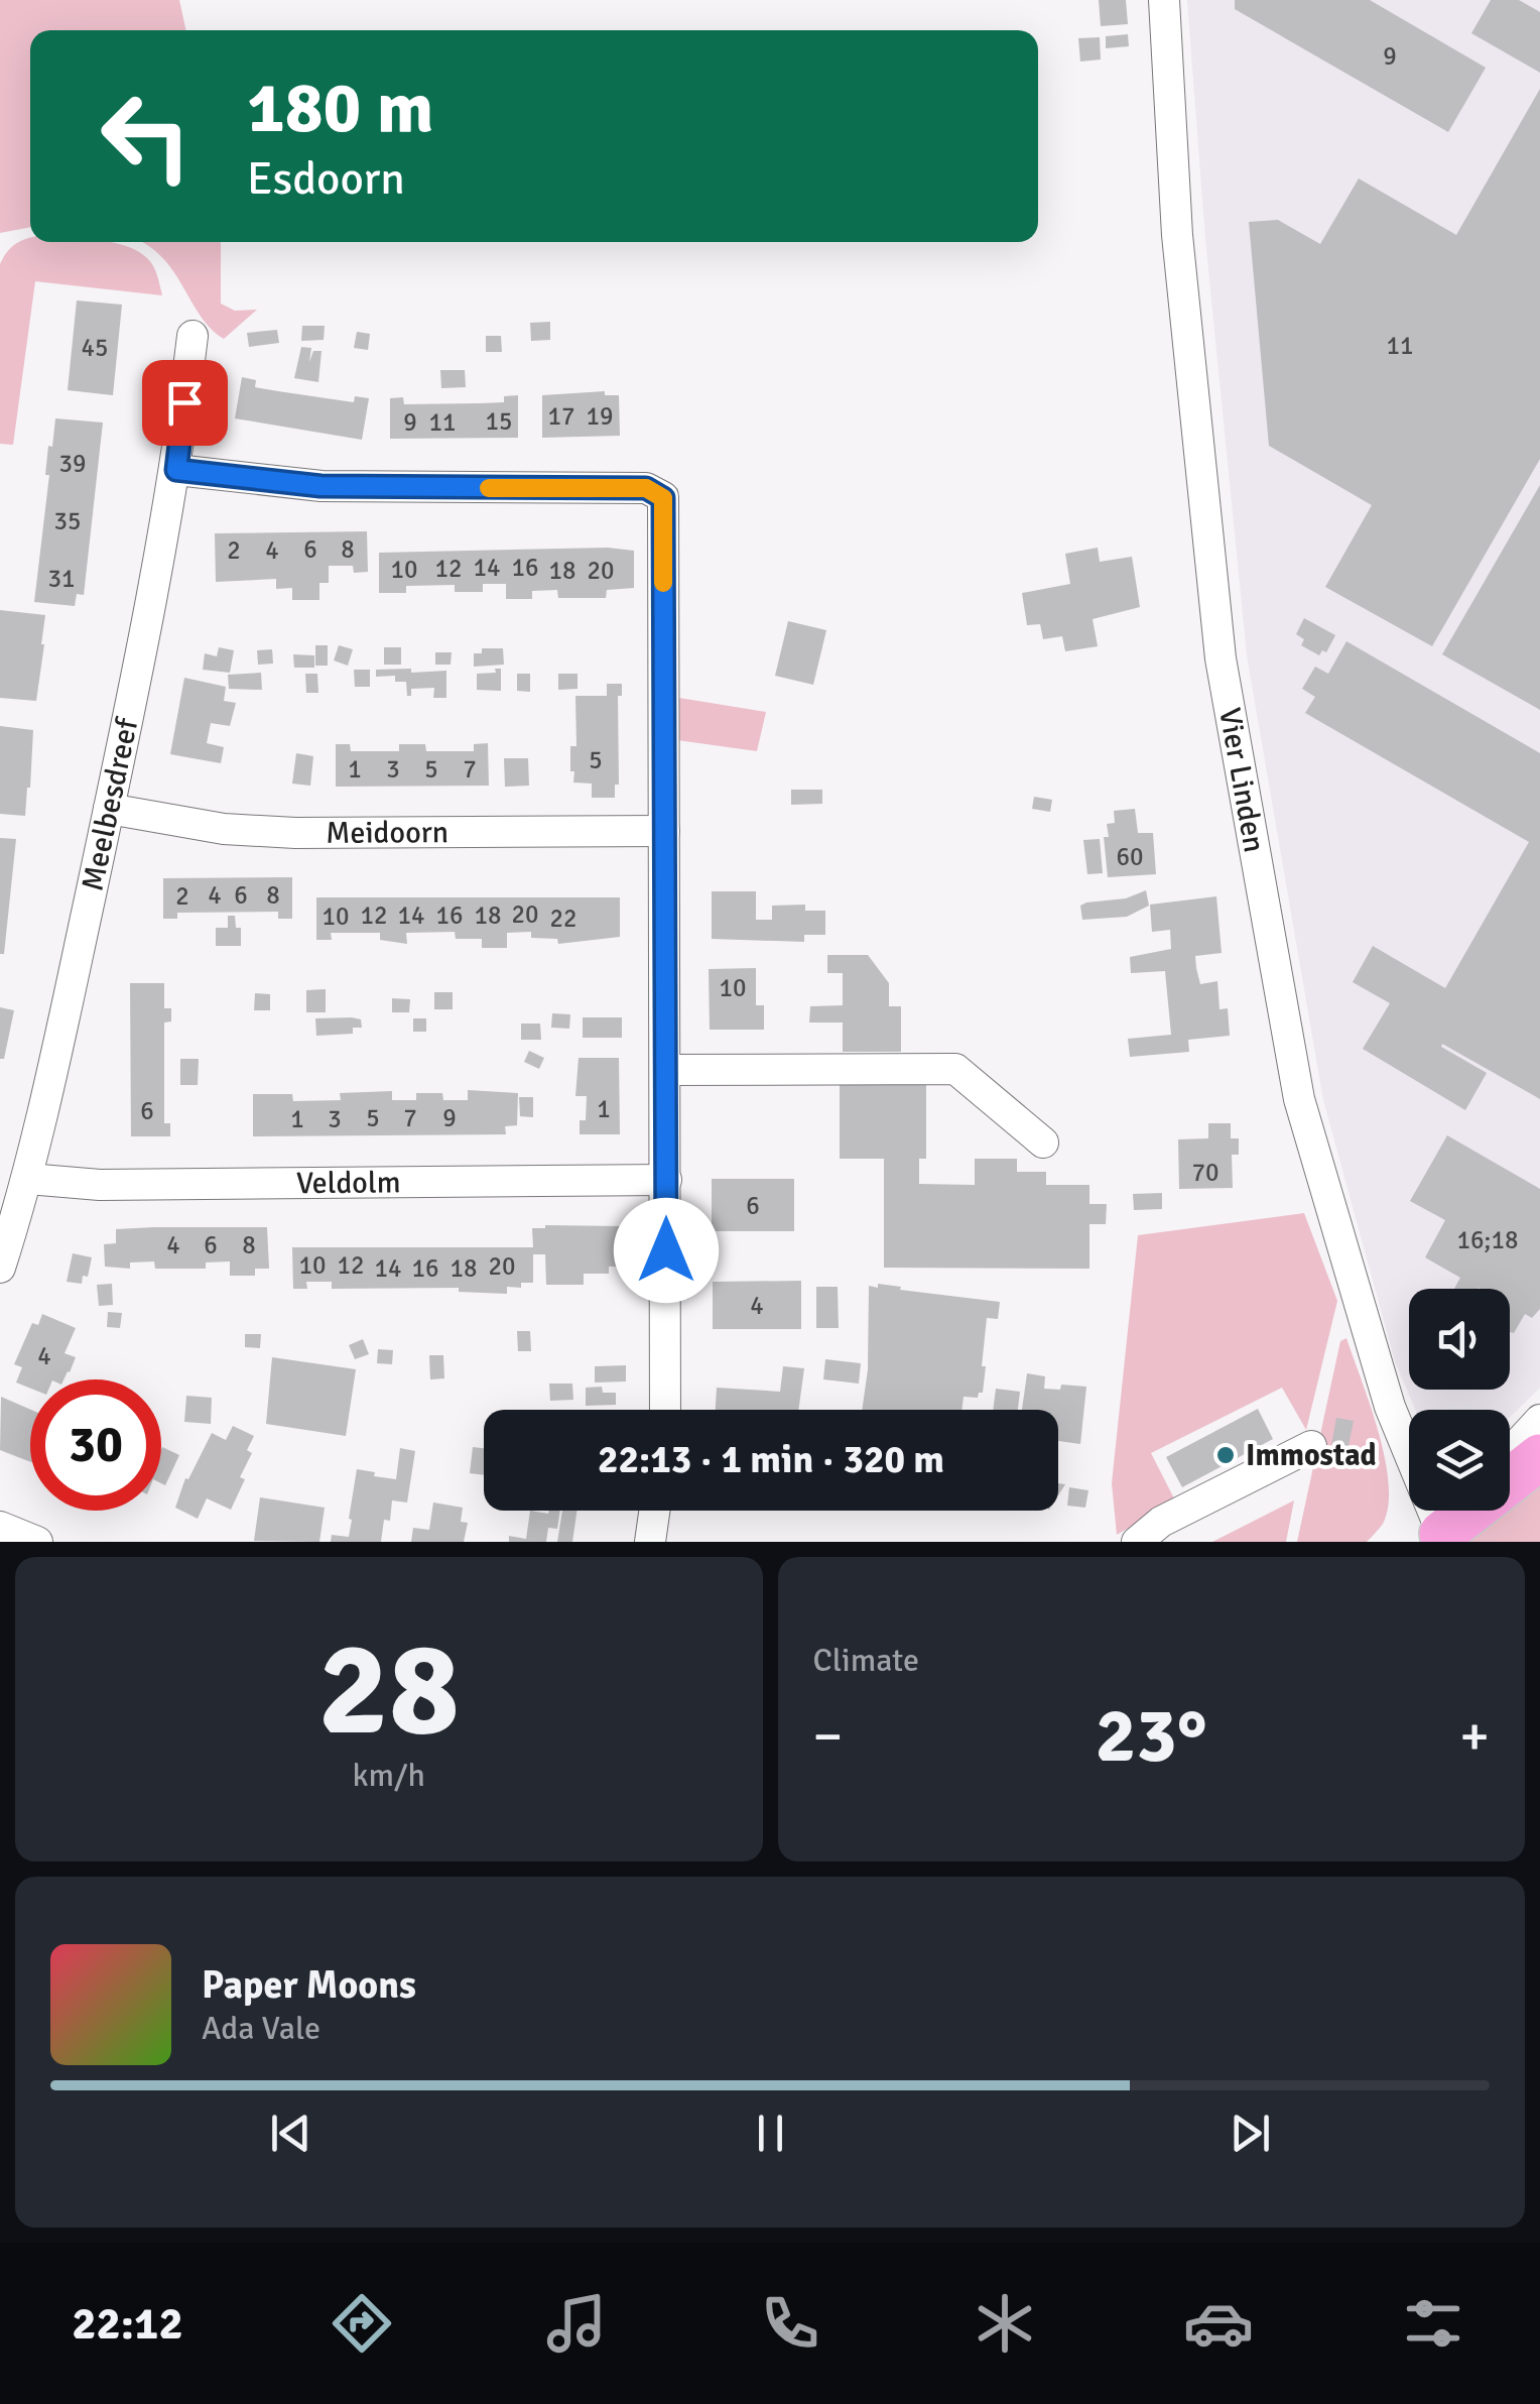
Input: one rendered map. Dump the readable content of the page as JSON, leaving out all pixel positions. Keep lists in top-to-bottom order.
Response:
{
  "streets": {
    "street": [
      "Vier Linden",
      "Meelbesdreef",
      "Meidoorn",
      "Veldolm"
    ]
  },
  "crossings": [
    ["Meelbesdreef", "Meidoorn"],
    ["Meelbesdreef", "Veldolm"]
  ],
  "places": ["Immostad"],
  "house_numbers": [
    "9",
    "11",
    "45",
    "17",
    "19",
    "15",
    "9",
    "11",
    "39",
    "35",
    "6",
    "8",
    "2",
    "4",
    "14",
    "16",
    "12",
    "10",
    "18",
    "20",
    "31",
    "5",
    "1",
    "3",
    "5",
    "7",
    "60",
    "4",
    "6",
    "8",
    "2",
    "20",
    "12",
    "14",
    "16",
    "18",
    "10",
    "22",
    "10",
    "1",
    "6",
    "5",
    "7",
    "9",
    "1",
    "3",
    "70",
    "6",
    "16;18",
    "4",
    "6",
    "8",
    "10",
    "12",
    "20",
    "14",
    "16",
    "18",
    "4",
    "4"
  ],
  "page": {
    "turn": ["180 m", "Esdoorn"],
    "limit": "30",
    "trip": "22:13 · 1 min · 320 m",
    "tile": [
      ["28", "km/h"],
      "Climate"
    ],
    "heat": ["−", "23°", "+"],
    "song": ["Paper Moons", "Ada Vale"],
    "tabs": "22:12"
  }
}
